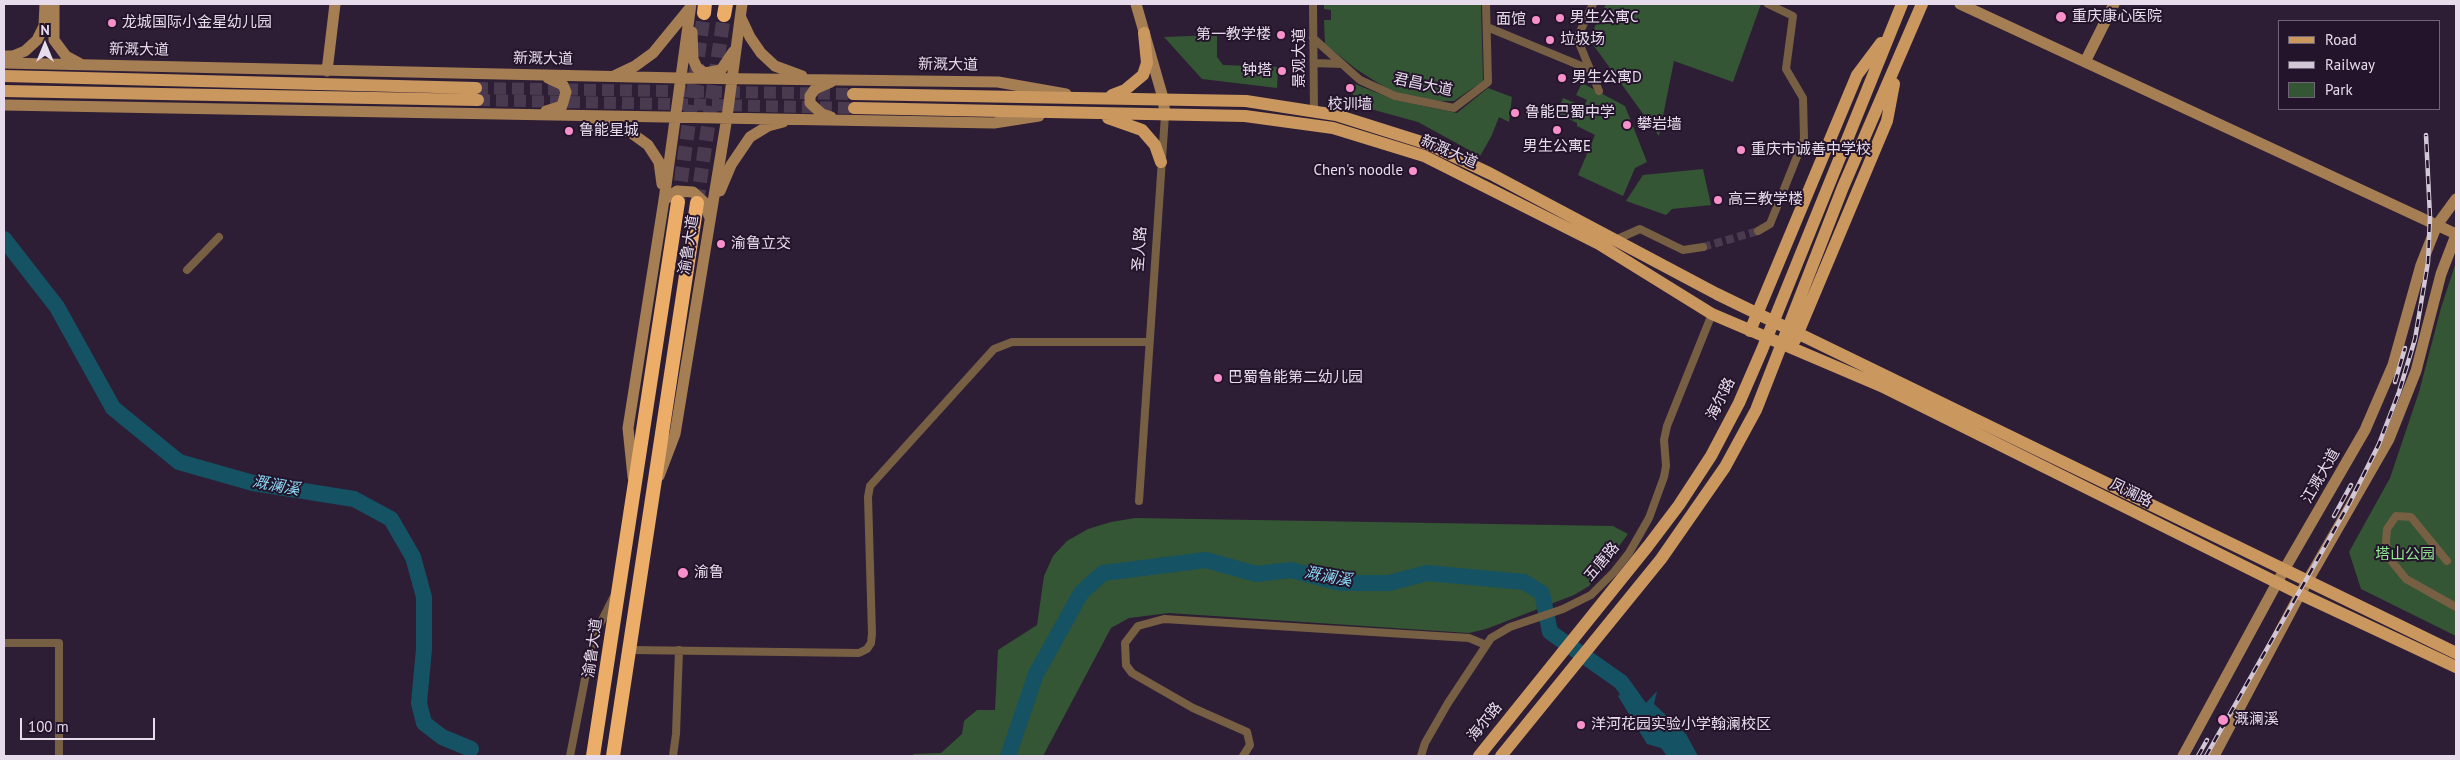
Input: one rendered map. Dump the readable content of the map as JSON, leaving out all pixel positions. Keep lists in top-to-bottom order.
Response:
{
  "streets": {
    "highway": ["渝鲁大道"],
    "main road": ["新溉大道", "海尔路", "凤澜路"],
    "street": [
      "景观大道",
      "君昌大道",
      "圣人路",
      "江溉大道",
      "五唐路"
    ]
  },
  "crossings": [
    ["新溉大道", "景观大道"],
    ["新溉大道", "渝鲁大道"],
    ["新溉大道", "圣人路"],
    ["新溉大道", "凤澜路"],
    ["新溉大道", "五唐路"],
    ["景观大道", "君昌大道"],
    ["江溉大道", "凤澜路"]
  ],
  "water": ["溉澜溪"],
  "parks": ["塔山公园"],
  "places": [
    "重庆康心医院",
    "男生公寓C",
    "面馆",
    "龙城国际小金星幼儿园",
    "第一教学楼",
    "垃圾场",
    "钟塔",
    "男生公寓D",
    "校训墙",
    "鲁能巴蜀中学",
    "攀岩墙",
    "男生公寓E",
    "鲁能星城",
    "重庆市诚善中学校",
    "Chen's noodle",
    "高三教学楼",
    "渝鲁立交",
    "巴蜀鲁能第二幼儿园",
    "渝鲁",
    "溉澜溪",
    "洋河花园实验小学翰澜校区"
  ],
  "legend": ["Road", "Railway", "Park"],
  "scale_bar": "100 m",
  "north": "top"
}
